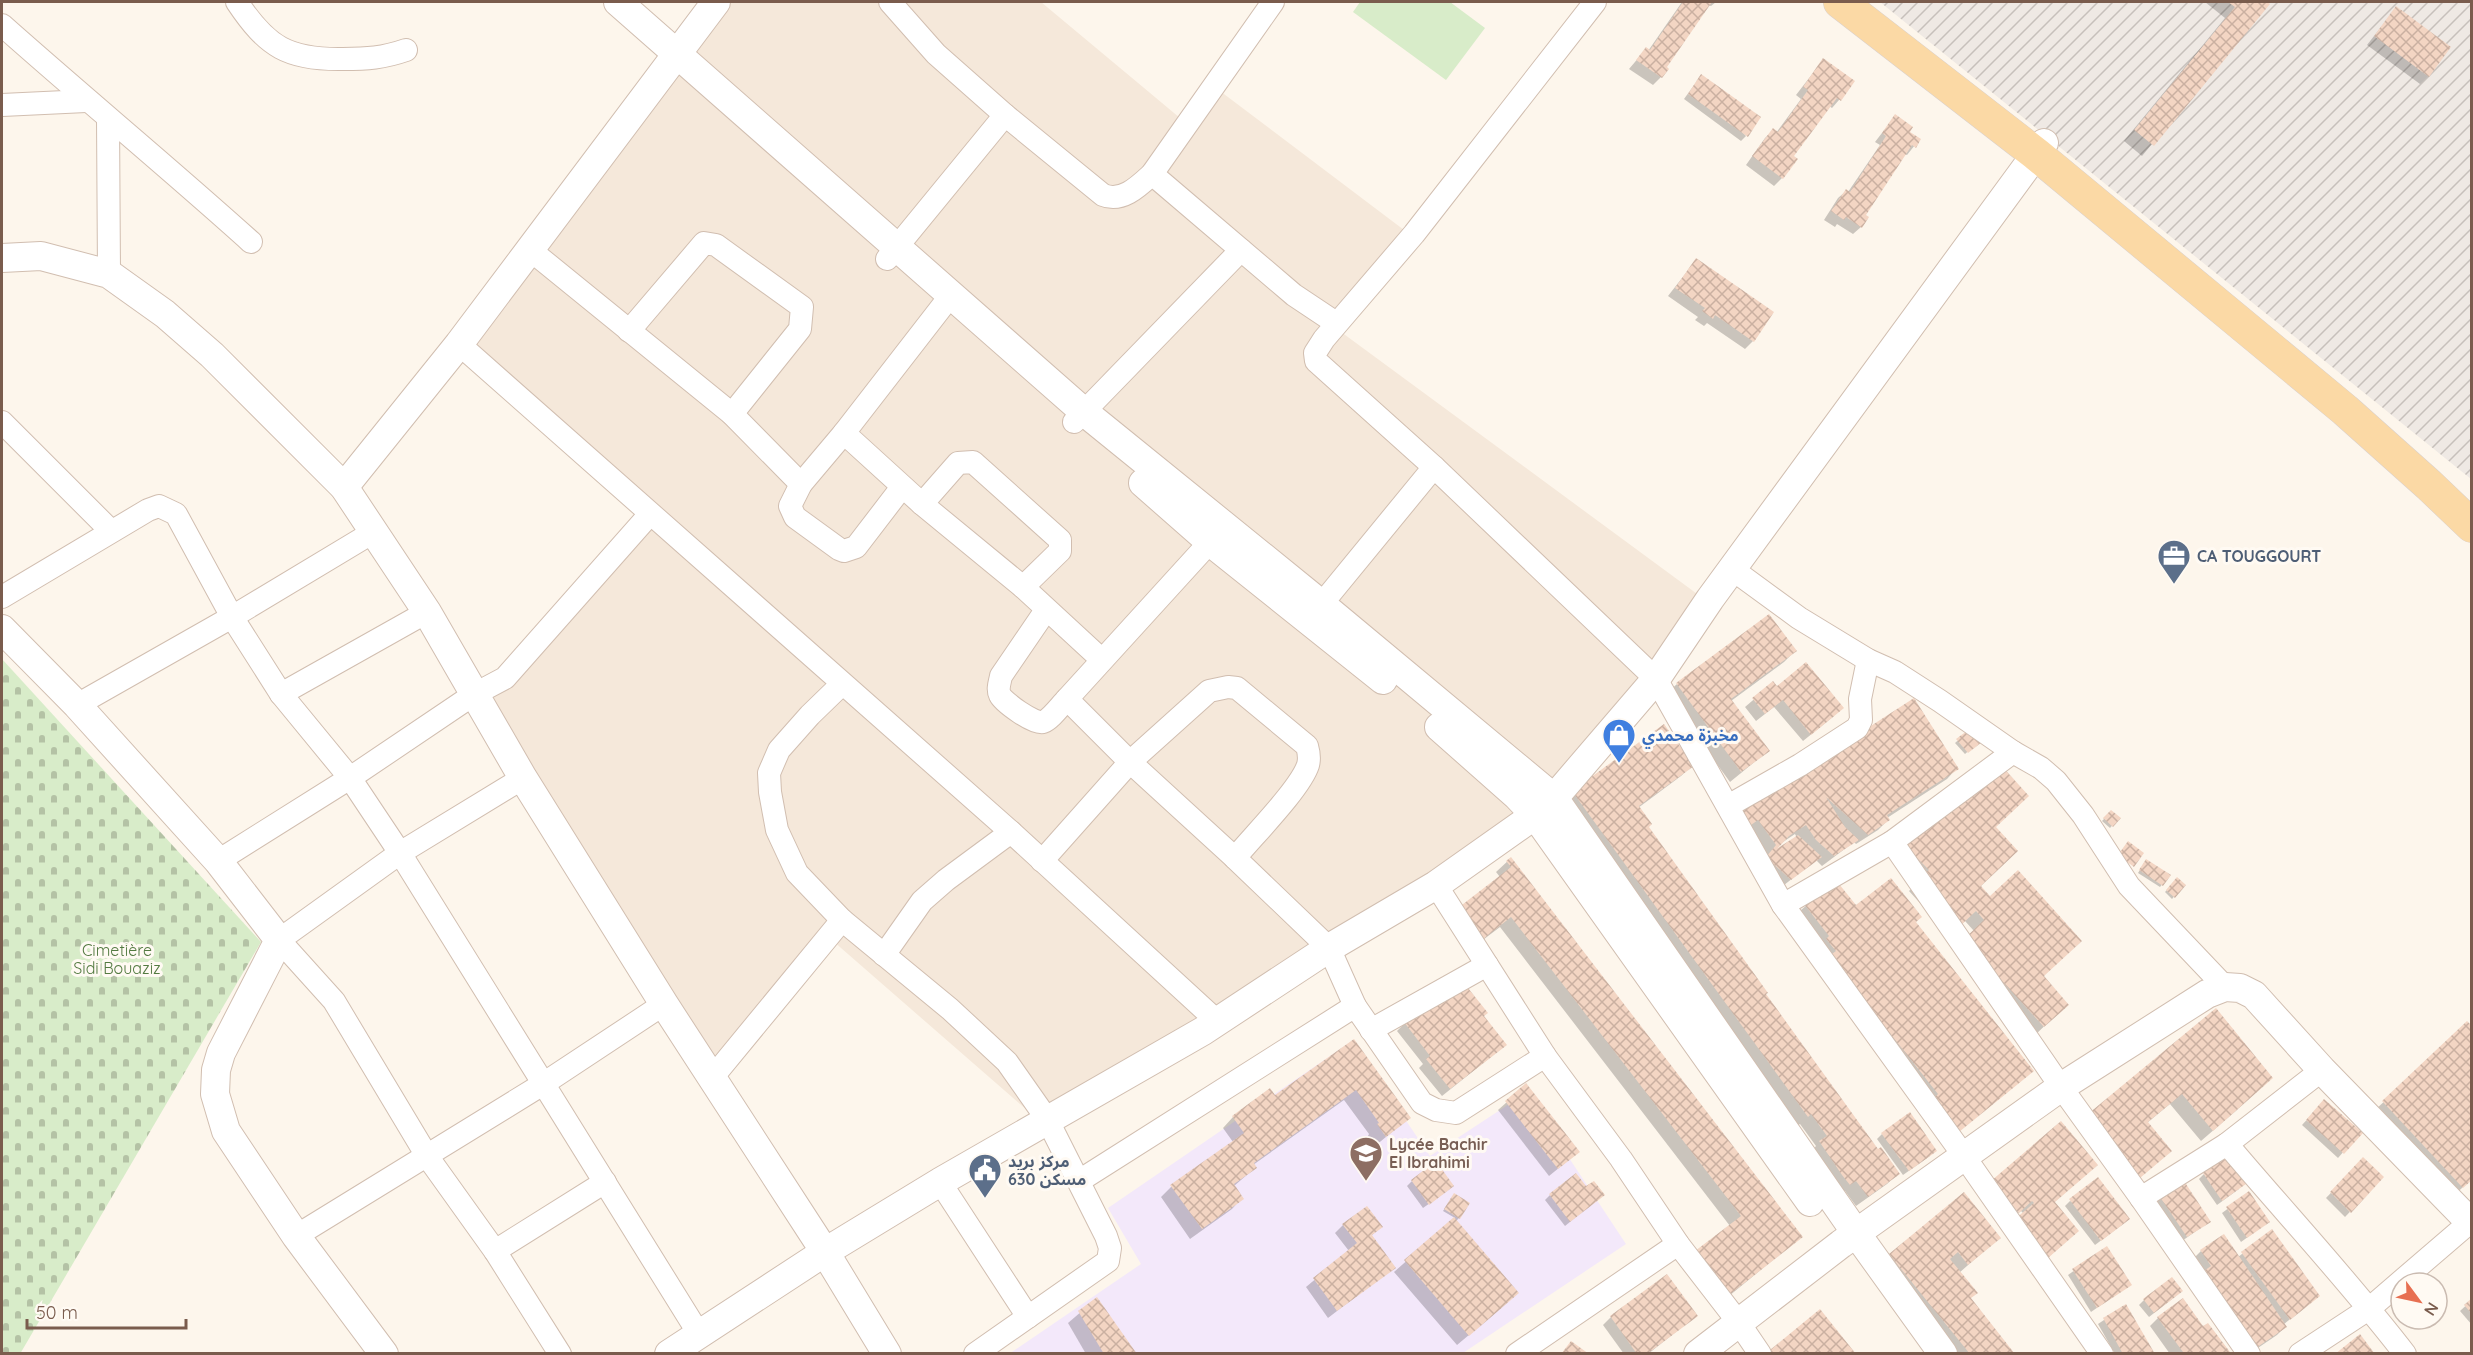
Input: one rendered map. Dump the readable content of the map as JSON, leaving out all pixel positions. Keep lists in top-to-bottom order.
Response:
{
  "parks": ["Cimetière Sidi Bouaziz"],
  "places": {
    "office": ["CA TOUGGOURT"],
    "shop": ["مخبزة محمدي"],
    "school or university": ["Lycée Bachir El Ibrahimi"],
    "public building": ["مركز بريد 630 مسكن"]
  },
  "scale_bar": "50 m",
  "north": "bottom right"
}
